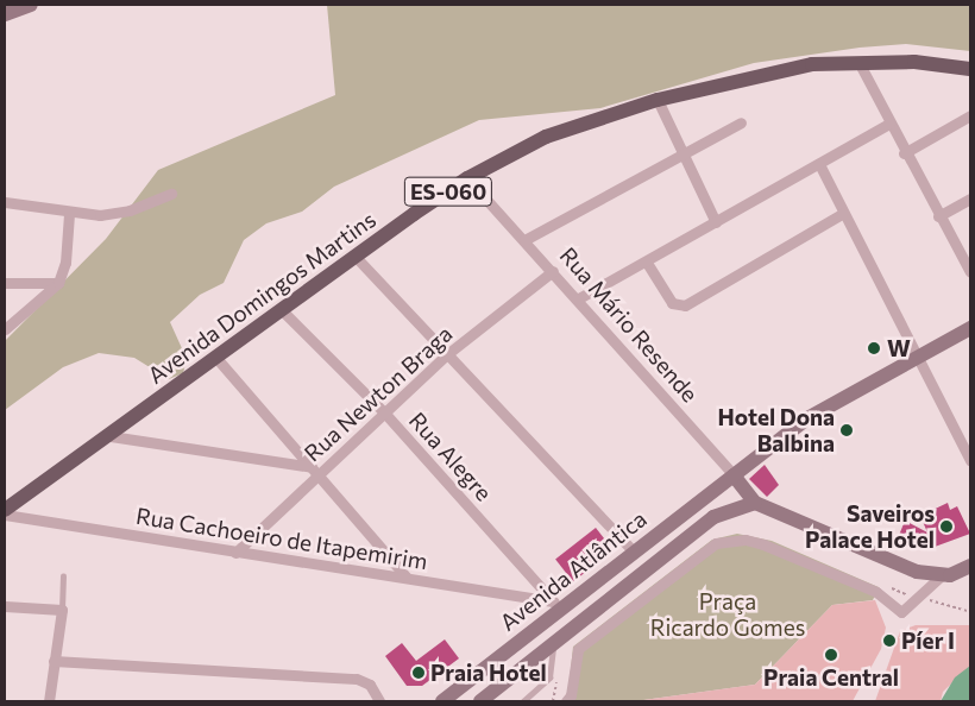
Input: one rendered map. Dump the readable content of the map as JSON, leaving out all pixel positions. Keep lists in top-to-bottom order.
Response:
{
  "streets": {
    "main road": ["ES-060", "Avenida Domingos Martins"],
    "street": [
      "Rua Mário Resende",
      "Rua Newton Braga",
      "Rua Alegre",
      "Rua Cachoeiro de Itapemirim",
      "Avenida Atlântica"
    ]
  },
  "crossings": [
    ["Avenida Domingos Martins", "Rua Mário Resende"],
    ["Avenida Domingos Martins", "Rua Alegre"],
    ["Avenida Domingos Martins", "Rua Cachoeiro de Itapemirim"],
    ["Rua Mário Resende", "Rua Newton Braga"],
    ["Rua Mário Resende", "Avenida Atlântica"],
    ["Rua Newton Braga", "Rua Alegre"],
    ["Rua Newton Braga", "Rua Cachoeiro de Itapemirim"],
    ["Rua Alegre", "Rua Cachoeiro de Itapemirim"],
    ["Rua Alegre", "Avenida Atlântica"],
    ["Rua Cachoeiro de Itapemirim", "Avenida Atlântica"]
  ],
  "parks": ["Praça Ricardo Gomes"],
  "places": [
    "W",
    "Hotel Dona Balbina",
    "Saveiros Palace Hotel",
    "Píer I",
    "Praia Central",
    "Praia Hotel"
  ]
}
